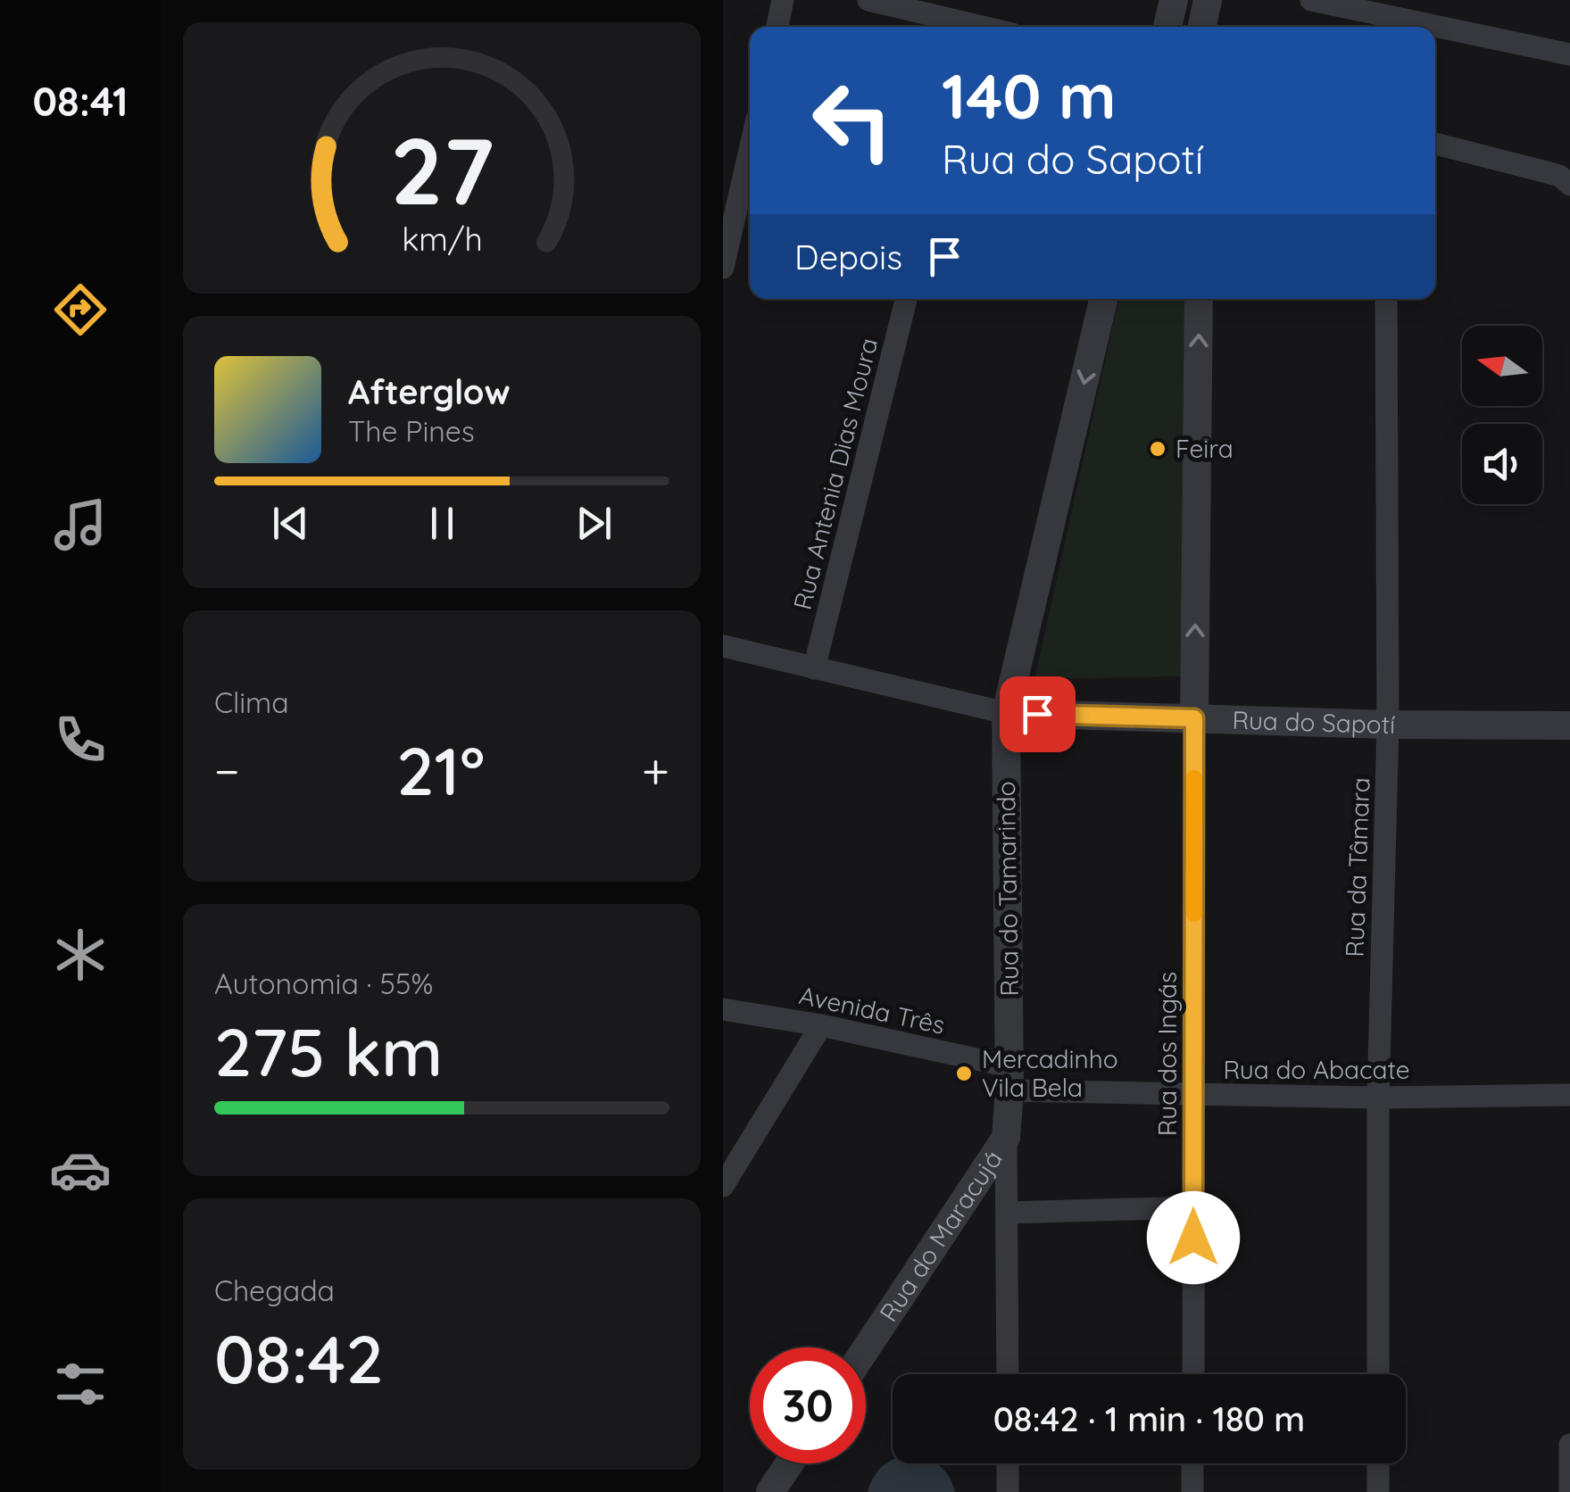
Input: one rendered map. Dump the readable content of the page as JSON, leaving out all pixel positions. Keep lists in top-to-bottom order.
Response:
{
  "streets": {
    "street": [
      "Rua Antenia Dias Moura",
      "Rua do Sapotí",
      "Rua da Tâmara",
      "Rua do Tamarindo",
      "Avenida Três",
      "Rua dos Ingás",
      "Rua do Abacate",
      "Rua do Maracujá"
    ]
  },
  "crossings": [
    ["Rua do Sapotí", "Rua da Tâmara"],
    ["Rua do Sapotí", "Rua do Tamarindo"],
    ["Rua do Sapotí", "Rua dos Ingás"],
    ["Rua da Tâmara", "Rua do Abacate"],
    ["Rua do Tamarindo", "Avenida Três"],
    ["Rua do Tamarindo", "Rua do Abacate"],
    ["Rua do Tamarindo", "Rua do Maracujá"],
    ["Avenida Três", "Rua do Abacate"],
    ["Rua dos Ingás", "Rua do Abacate"]
  ],
  "places": ["Feira", "Mercadinho Vila Bela"],
  "north": "left",
  "page": {
    "tabs": "08:41",
    "turn": ["140 m", "Rua do Sapotí"],
    "then": "Depois",
    "song": ["Afterglow", "The Pines"],
    "tile": [
      "Clima",
      ["Autonomia · 55%", "275 km"],
      ["Chegada", "08:42"]
    ],
    "heat": ["−", "21°", "+"],
    "limit": "30",
    "trip": "08:42 · 1 min · 180 m",
    "gauge": ["27", "km/h"]
  }
}
